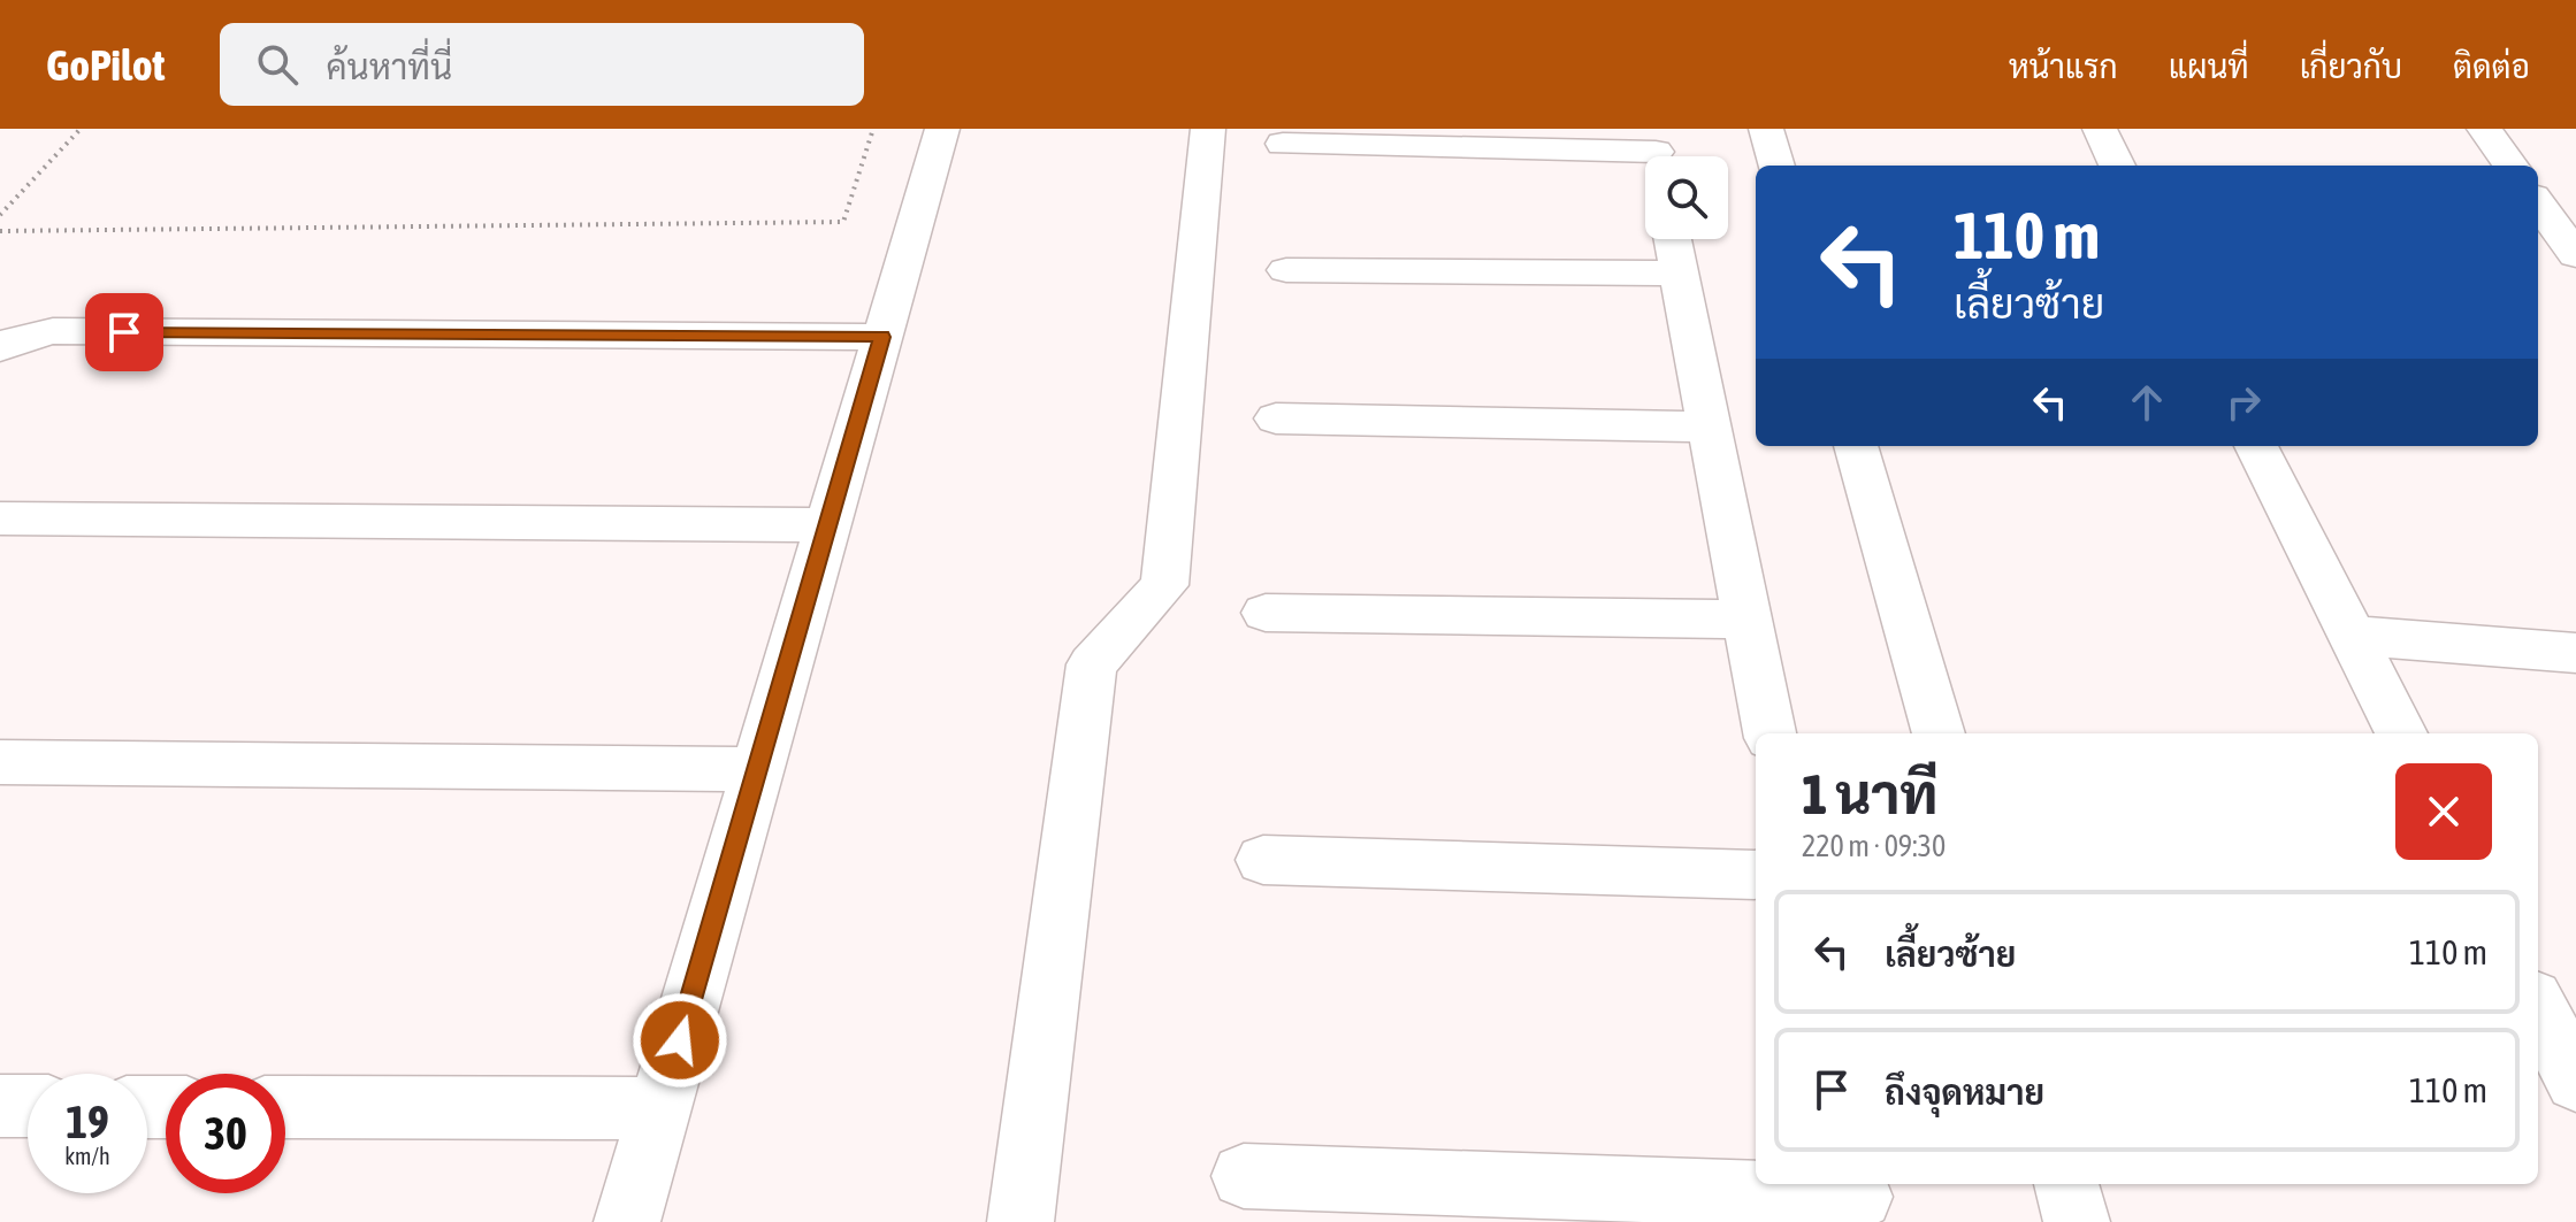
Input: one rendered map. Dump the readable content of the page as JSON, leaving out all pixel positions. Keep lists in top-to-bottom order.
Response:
{
  "page": {
    "header": "GoPilot",
    "search": "ค้นหาที่นี่",
    "nav": [
      "หน้าแรก",
      "แผนที่",
      "เกี่ยวกับ",
      "ติดต่อ"
    ],
    "turn": ["110 m", "เลี้ยวซ้าย"],
    "heading": ["1 นาที", "220 m · 09:30"],
    "list": [
      {
        "name": "เลี้ยวซ้าย",
        "value": "110 m"
      },
      {
        "name": "ถึงจุดหมาย",
        "value": "110 m"
      }
    ],
    "speed": "19 km/h",
    "limit": "30"
  }
}
